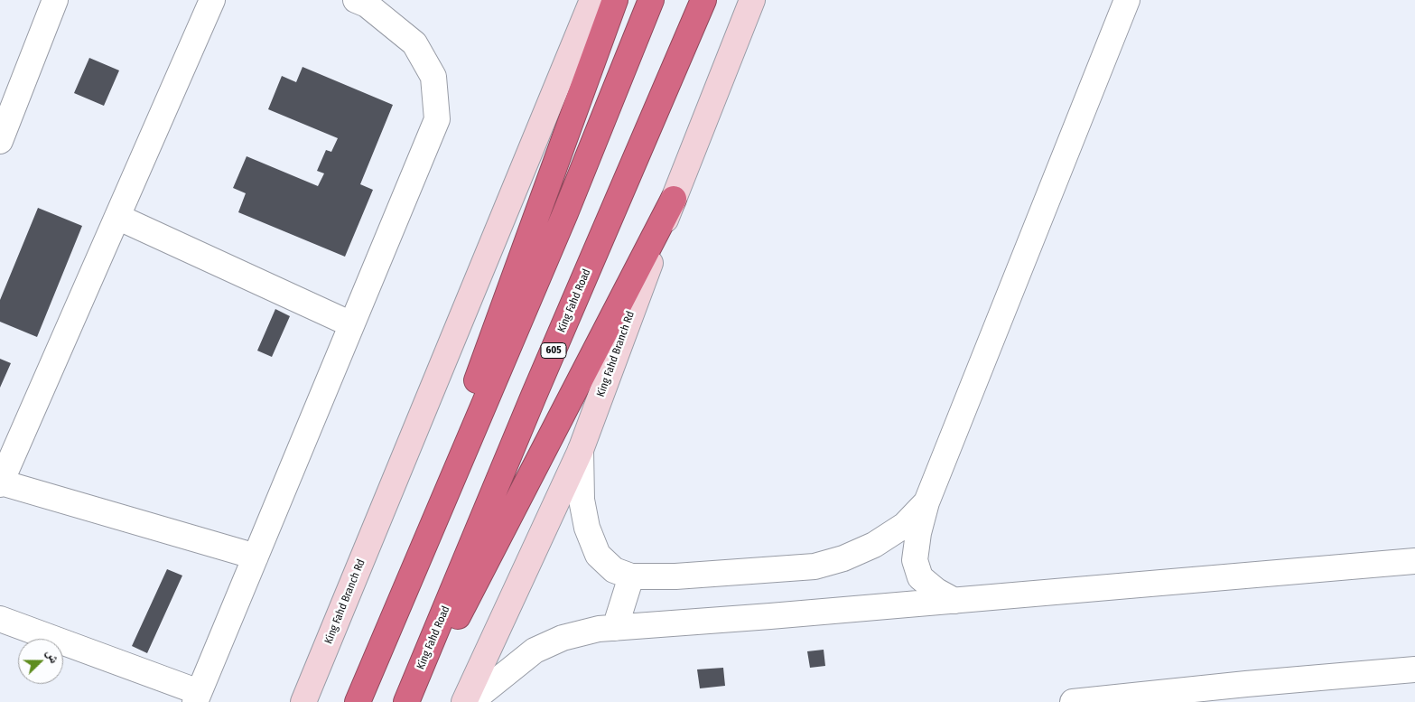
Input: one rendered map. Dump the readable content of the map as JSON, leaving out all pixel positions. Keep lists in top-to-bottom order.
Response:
{
  "streets": {
    "highway": ["King Fahd Road", "605"],
    "main road": ["King Fahd Branch Rd"]
  },
  "north": "right"
}
